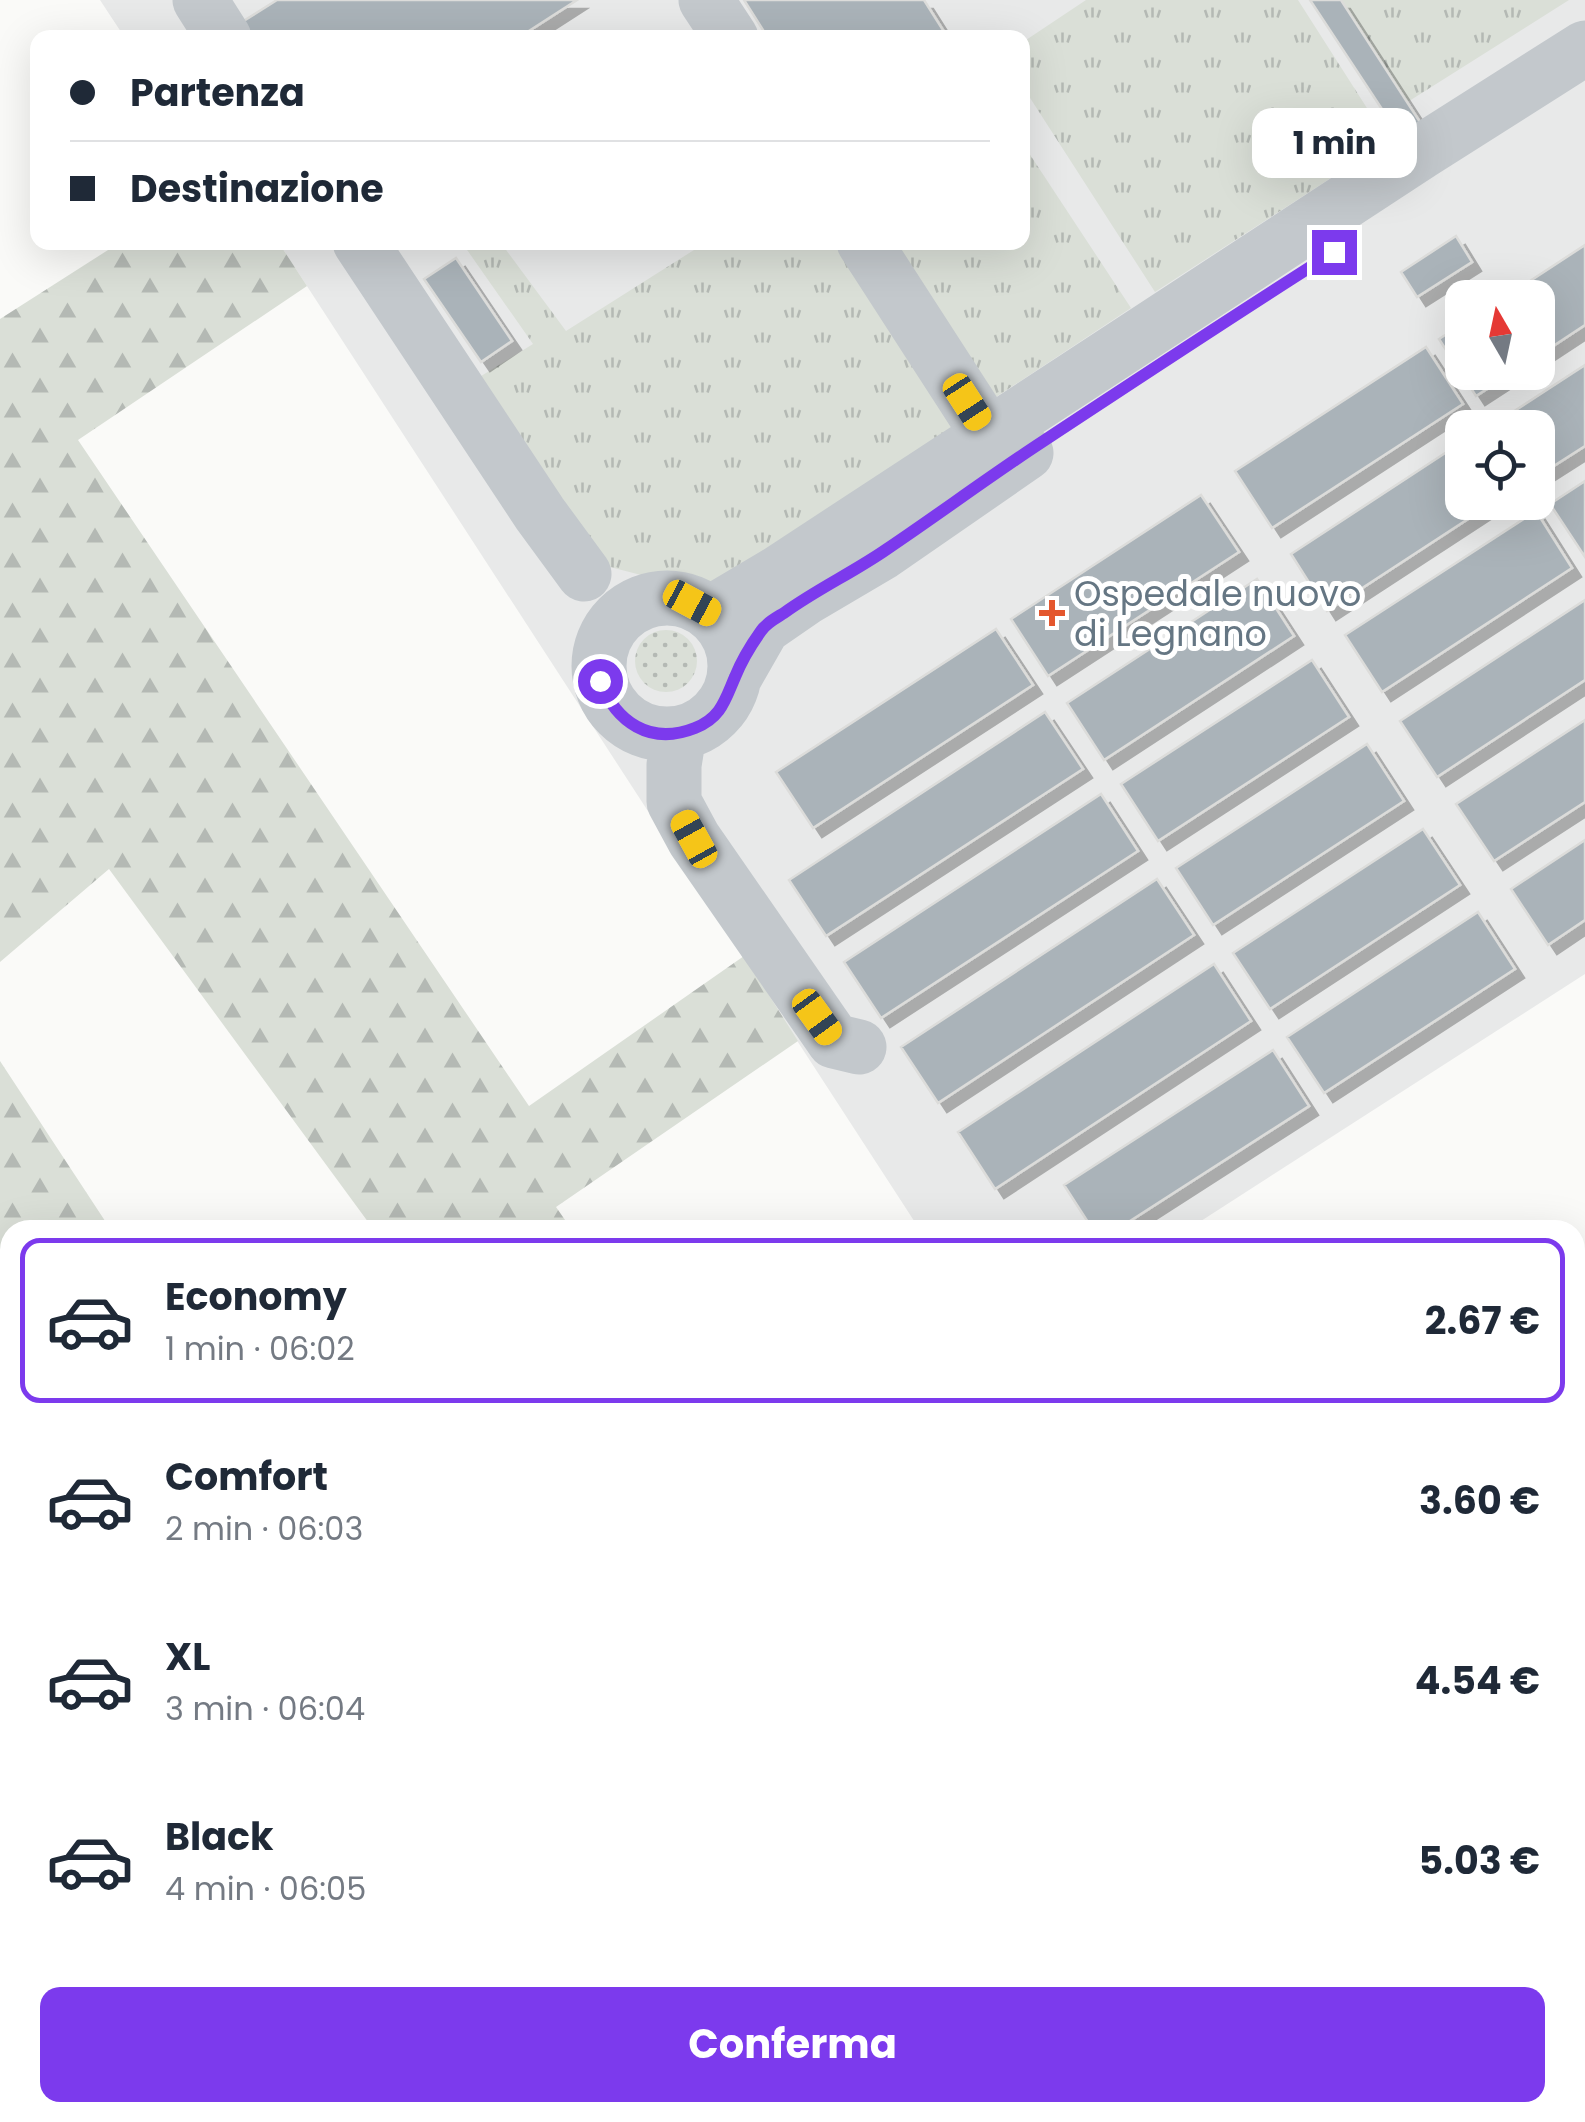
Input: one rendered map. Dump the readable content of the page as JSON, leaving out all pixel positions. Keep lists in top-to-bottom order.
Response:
{
  "places": {
    "health": ["Ospedale nuovo di Legnano"]
  },
  "north": "top",
  "page": {
    "banner": ["Partenza", "Destinazione"],
    "bubble": "1 min",
    "list": [
      {
        "name": "Economy",
        "note": "1 min · 06:02",
        "value": "2.67 €"
      },
      {
        "name": "Comfort",
        "note": "2 min · 06:03",
        "value": "3.60 €"
      },
      {
        "name": "XL",
        "note": "3 min · 06:04",
        "value": "4.54 €"
      },
      {
        "name": "Black",
        "note": "4 min · 06:05",
        "value": "5.03 €"
      }
    ],
    "buttons": "Conferma"
  }
}
